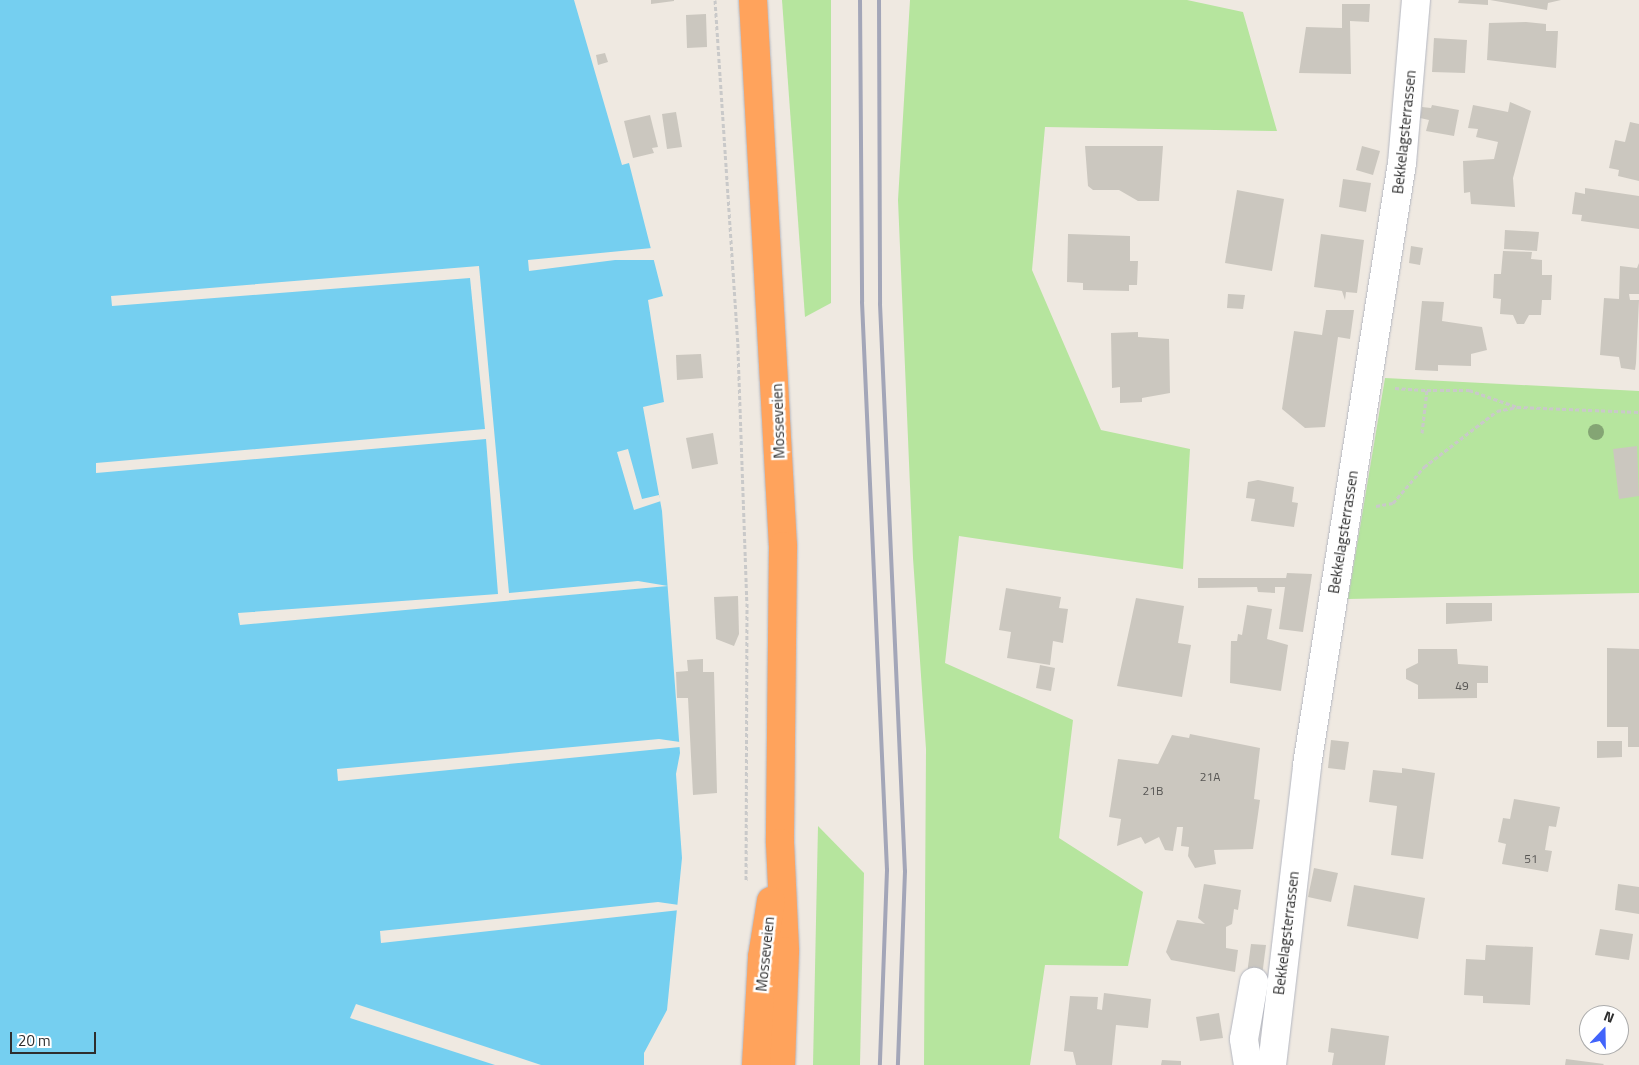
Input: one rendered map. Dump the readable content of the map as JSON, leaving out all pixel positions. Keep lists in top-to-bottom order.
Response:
{
  "streets": {
    "highway": ["Mosseveien"],
    "street": ["Bekkelagsterrassen"]
  },
  "house_numbers": [
    "49",
    "21A",
    "21B",
    "51"
  ],
  "scale_bar": "20 m",
  "north": "top"
}
